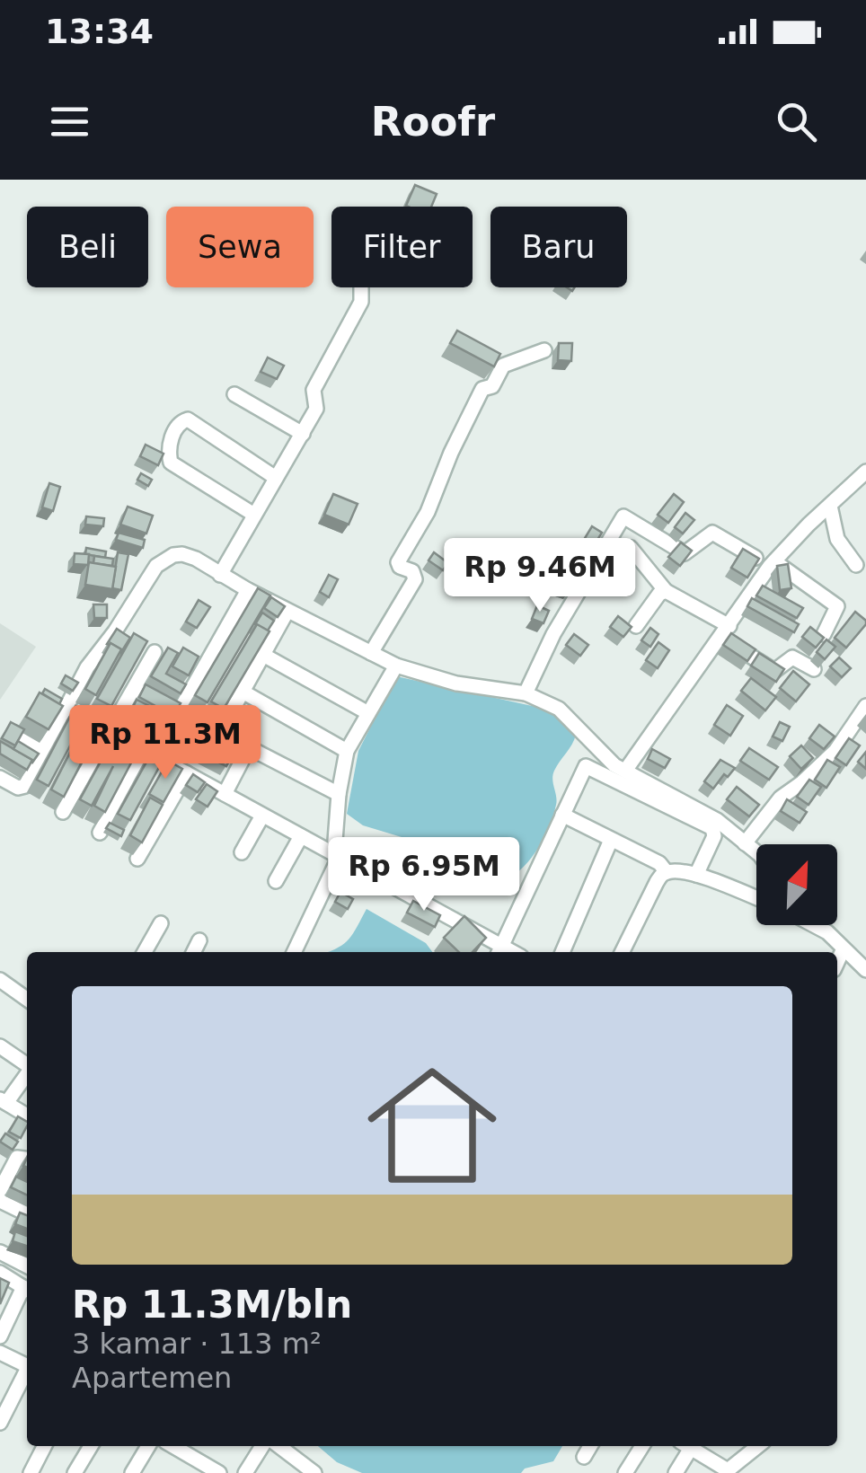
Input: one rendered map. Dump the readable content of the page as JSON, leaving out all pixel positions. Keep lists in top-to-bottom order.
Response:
{
  "north": "top right",
  "page": {
    "status": "13:34",
    "header": "Roofr",
    "chip": [
      "Beli",
      "Sewa",
      "Filter",
      "Baru"
    ],
    "price": ["Rp 9.46M", "Rp 11.3M", "Rp 6.95M"],
    "list": [
      {
        "name": "Rp 11.3M/bln",
        "note": "3 kamar · 113 m² · Apartemen"
      }
    ]
  }
}
